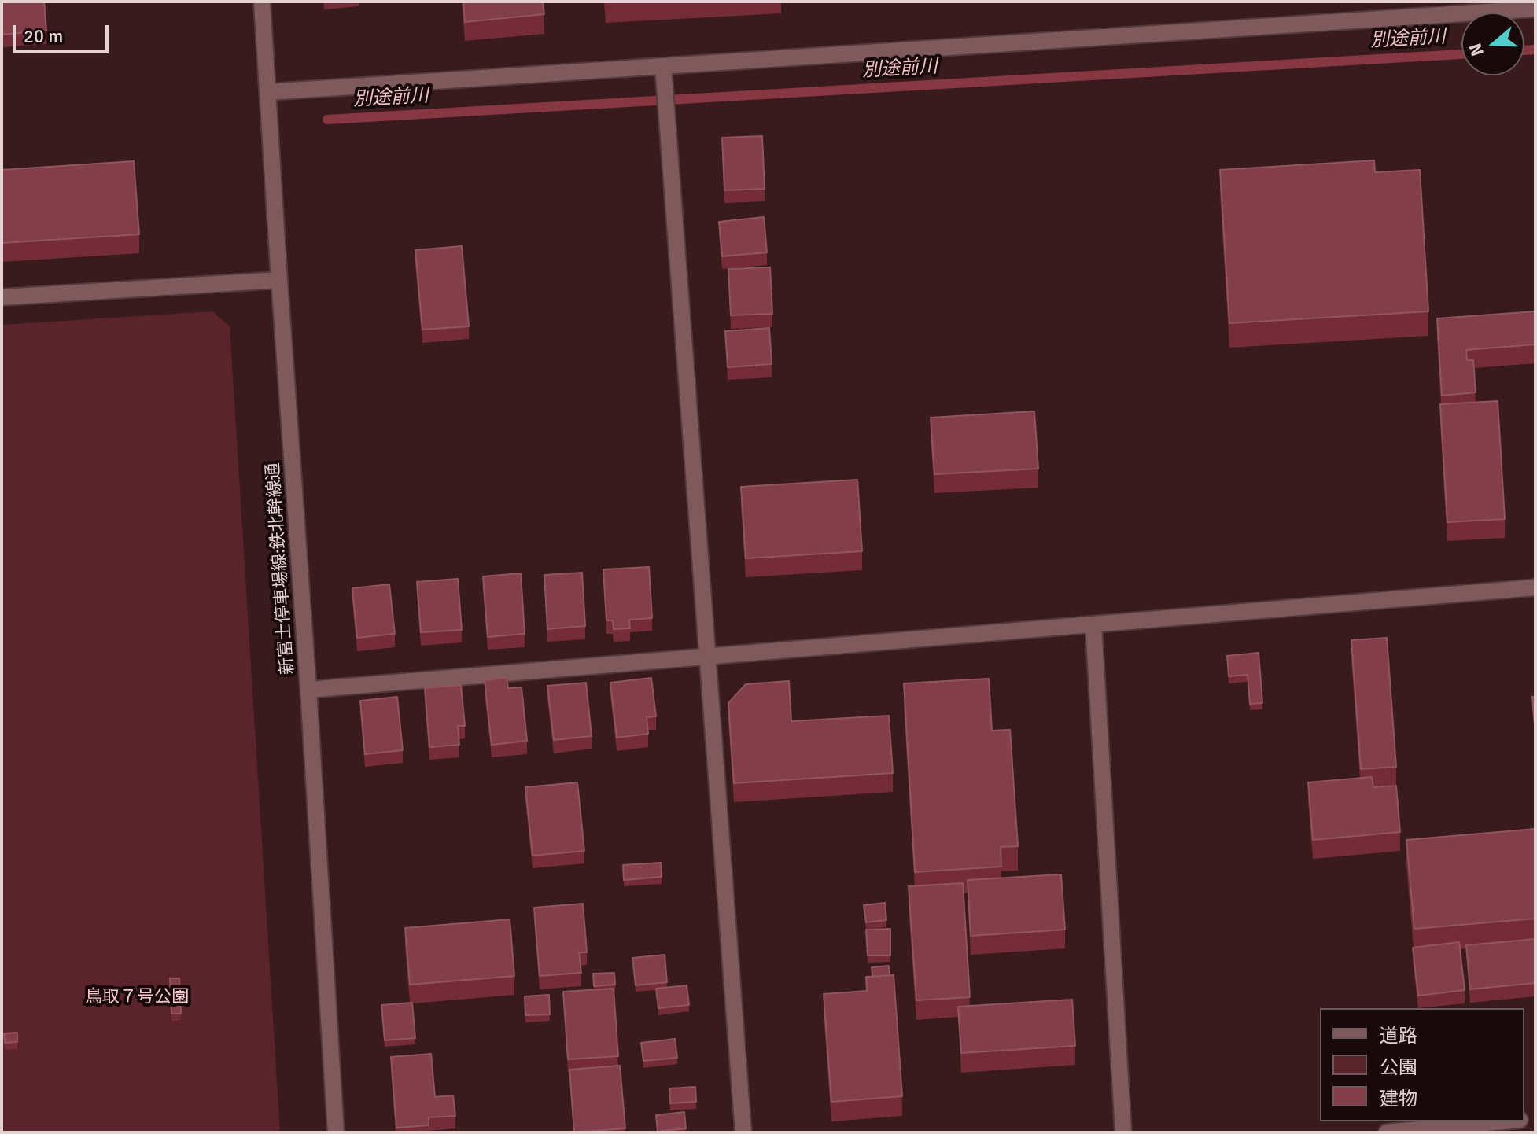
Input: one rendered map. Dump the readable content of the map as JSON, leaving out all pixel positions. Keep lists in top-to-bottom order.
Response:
{
  "streets": {
    "street": ["新富士停車場線:鉄北幹線通"]
  },
  "water": ["別途前川"],
  "parks": ["鳥取７号公園"],
  "legend": ["道路", "公園", "建物"],
  "scale_bar": "20 m",
  "north": "left"
}
